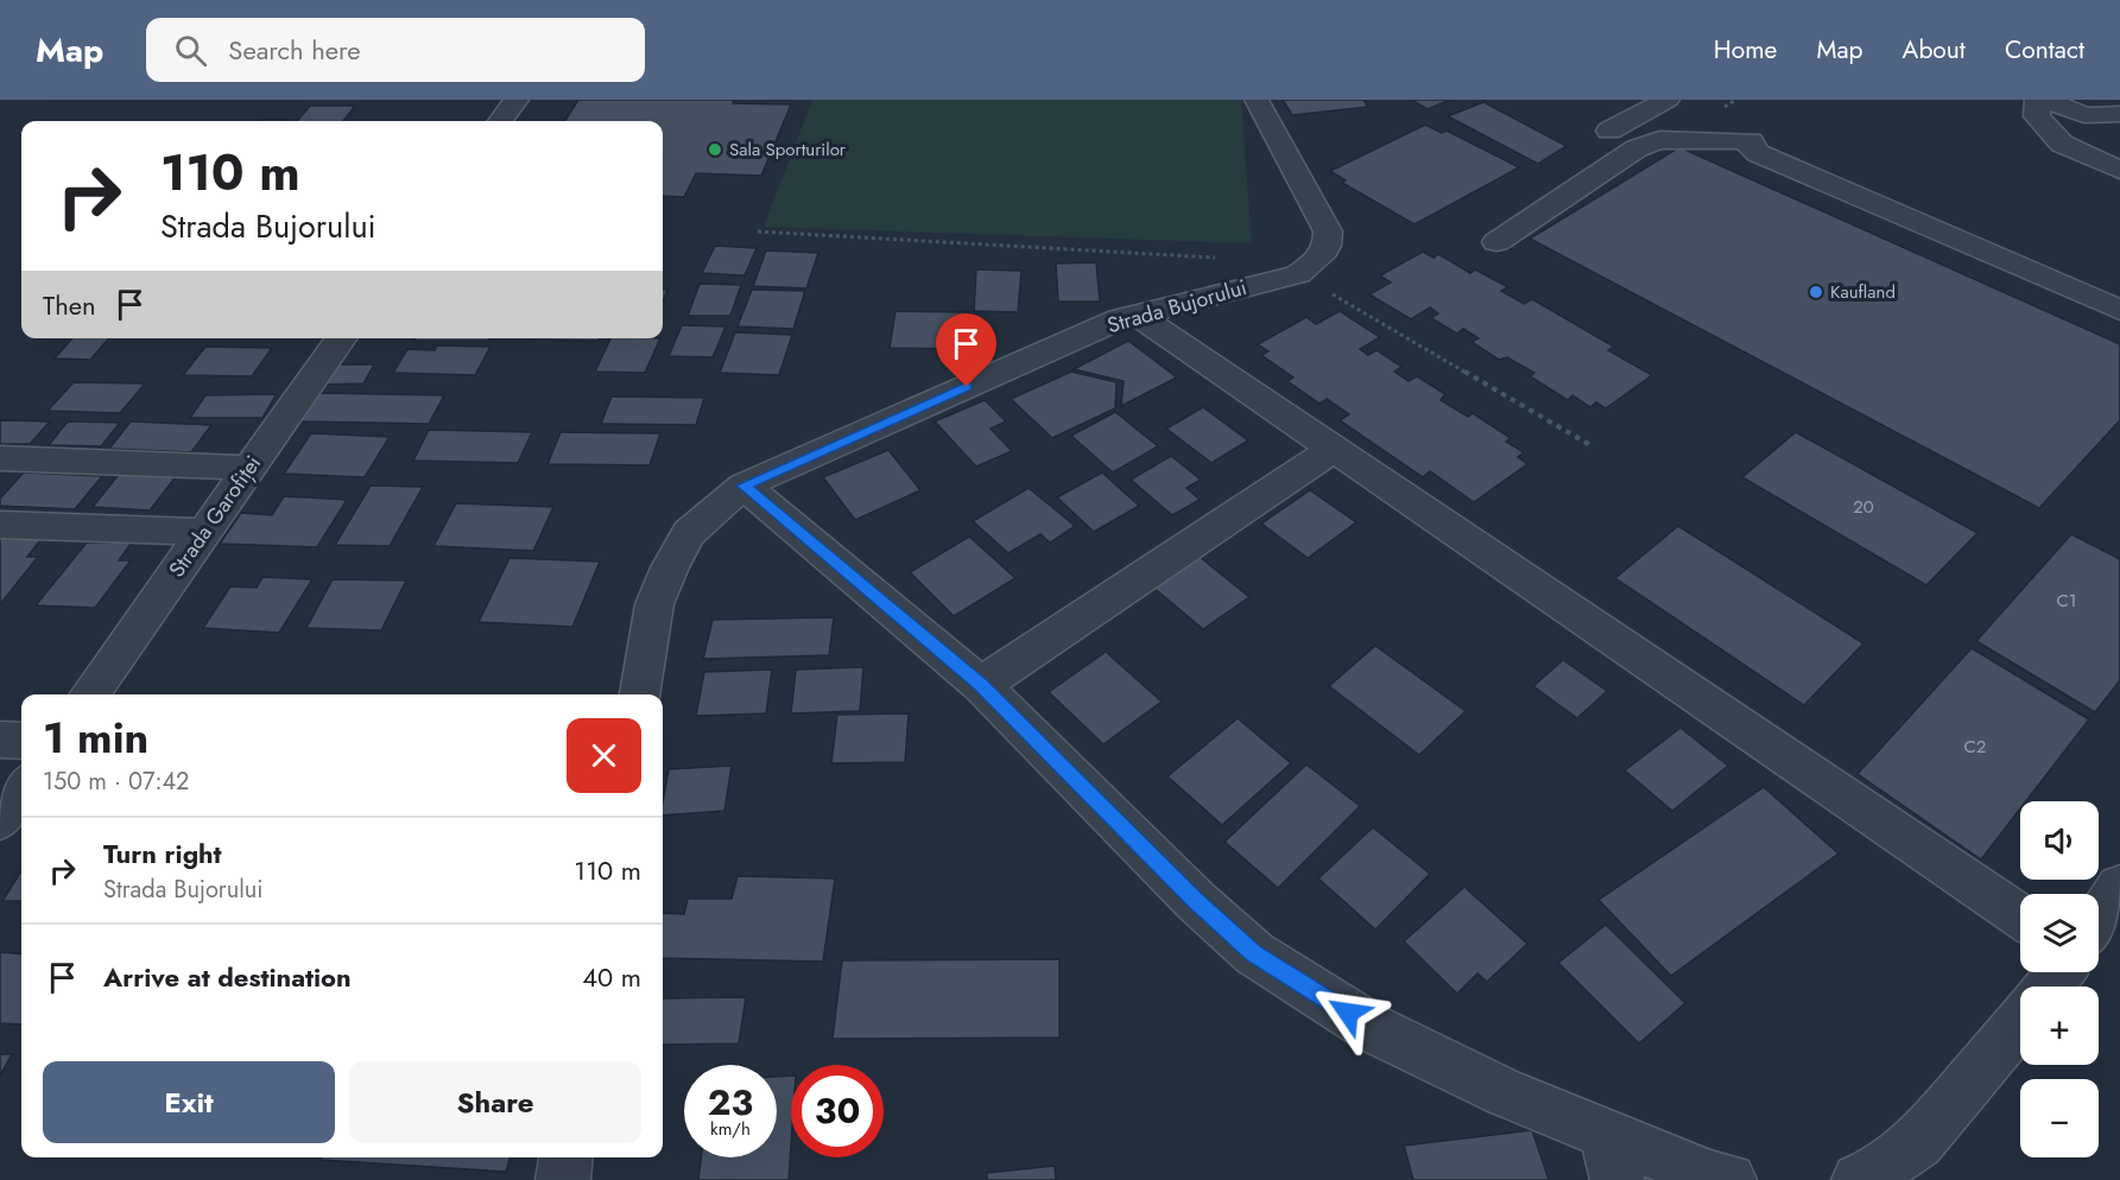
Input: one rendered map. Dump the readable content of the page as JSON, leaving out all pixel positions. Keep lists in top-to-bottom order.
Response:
{
  "streets": {
    "street": ["Strada Bujorului", "Strada Garofiței"]
  },
  "places": ["Sala Sporturilor", "Kaufland"],
  "house_numbers": ["20", "C1", "C2"],
  "page": {
    "header": "Map",
    "search": "Search here",
    "nav": [
      "Home",
      "Map",
      "About",
      "Contact"
    ],
    "turn": ["110 m", "Strada Bujorului"],
    "then": "Then",
    "heading": ["1 min", "150 m · 07:42"],
    "map_buttons": ["+", "−"],
    "list": [
      {
        "name": "Turn right",
        "note": "Strada Bujorului",
        "value": "110 m"
      },
      {
        "name": "Arrive at destination",
        "value": "40 m"
      }
    ],
    "buttons": ["Exit", "Share"],
    "speed": "23 km/h",
    "limit": "30"
  }
}
